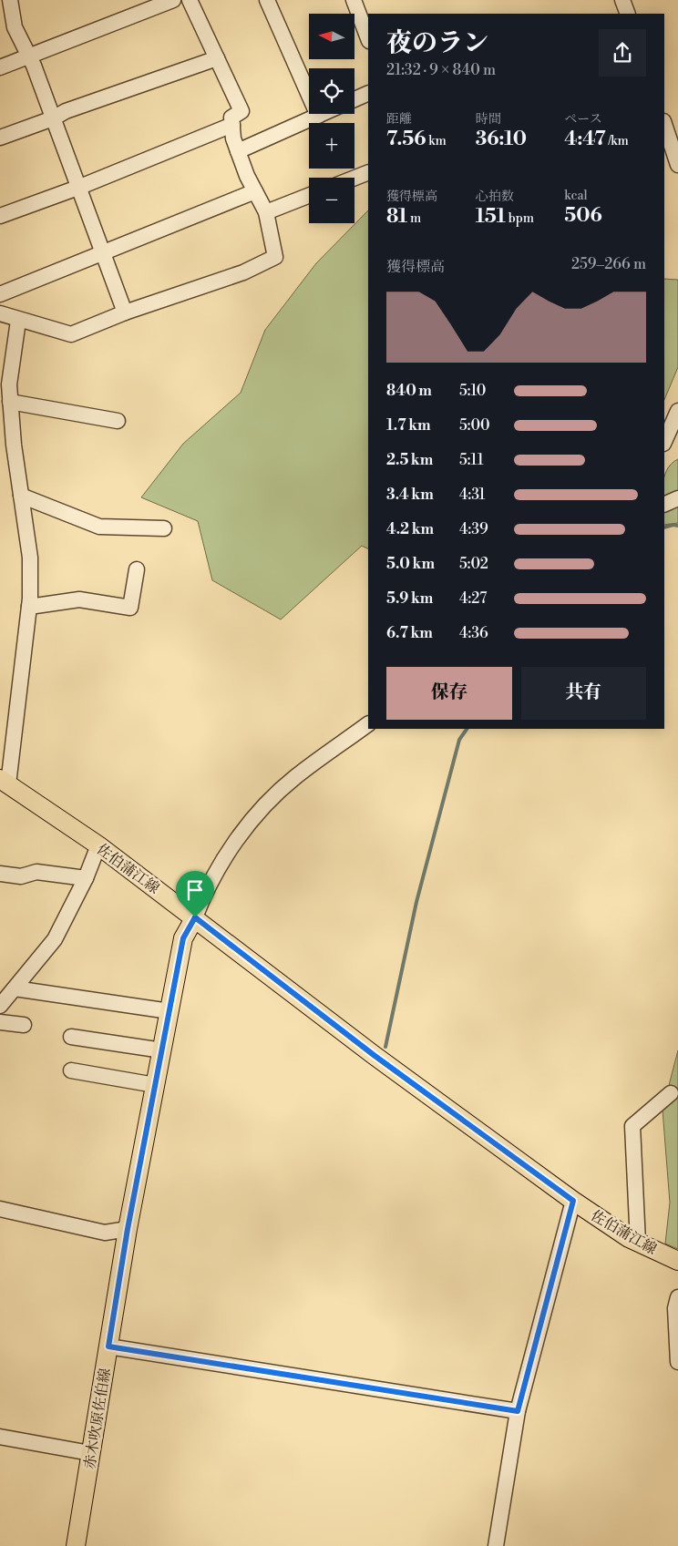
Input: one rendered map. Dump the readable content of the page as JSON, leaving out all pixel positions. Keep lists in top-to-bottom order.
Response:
{
  "streets": {
    "main road": ["佐伯蒲江線", "赤木吹原佐伯線"]
  },
  "crossings": [
    ["佐伯蒲江線", "赤木吹原佐伯線"]
  ],
  "north": "left",
  "page": {
    "map_buttons": ["+", "−"],
    "heading": ["夜のラン", "21:32 · 9 × 840 m"],
    "stats": [
      ["距離", "7.56 km"],
      ["時間", "36:10"],
      ["ペース", "4:47 /km"],
      ["獲得標高", "81 m"],
      ["心拍数", "151 bpm"],
      ["kcal", "506"]
    ],
    "chart": ["獲得標高", "259–266 m"],
    "list": [
      {
        "name": "840 m",
        "note": "5:10"
      },
      {
        "name": "1.7 km",
        "note": "5:00"
      },
      {
        "name": "2.5 km",
        "note": "5:11"
      },
      {
        "name": "3.4 km",
        "note": "4:31"
      },
      {
        "name": "4.2 km",
        "note": "4:39"
      },
      {
        "name": "5.0 km",
        "note": "5:02"
      },
      {
        "name": "5.9 km",
        "note": "4:27"
      },
      {
        "name": "6.7 km",
        "note": "4:36"
      }
    ],
    "buttons": ["保存", "共有"]
  }
}
